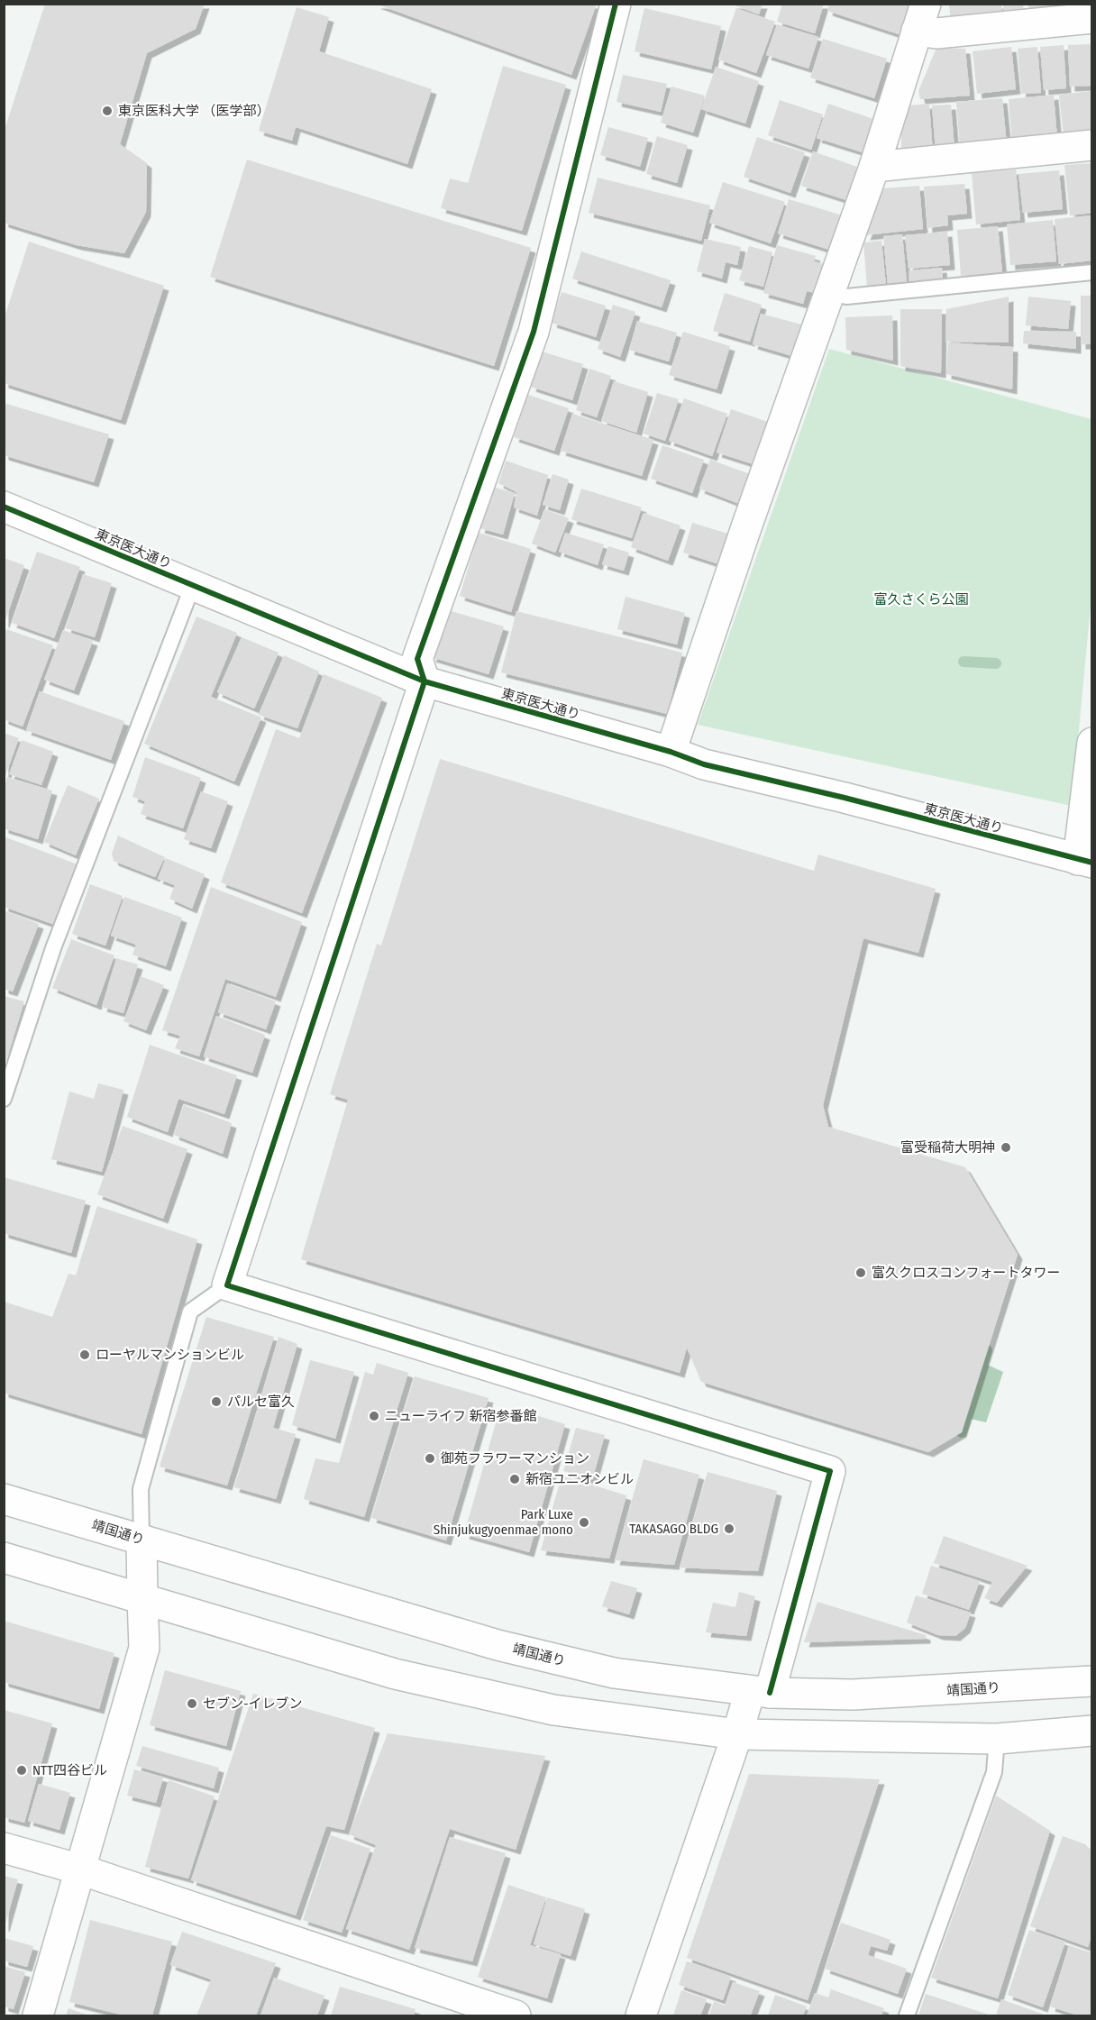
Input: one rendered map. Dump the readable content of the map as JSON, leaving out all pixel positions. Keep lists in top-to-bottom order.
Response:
{
  "streets": {
    "street": ["東京医大通り", "靖国通り"]
  },
  "parks": ["富久さくら公園"],
  "places": [
    "東京医科大学 （医学部）",
    "富受稲荷大明神",
    "富久クロスコンフォートタワー",
    "ローヤルマンションビル",
    "パルセ富久",
    "ニューライフ 新宿参番館",
    "御苑フラワーマンション",
    "新宿ユニオンビル",
    "Park Luxe Shinjukugyoenmae mono",
    "TAKASAGO BLDG",
    "セブン-イレブン",
    "NTT四谷ビル"
  ]
}
